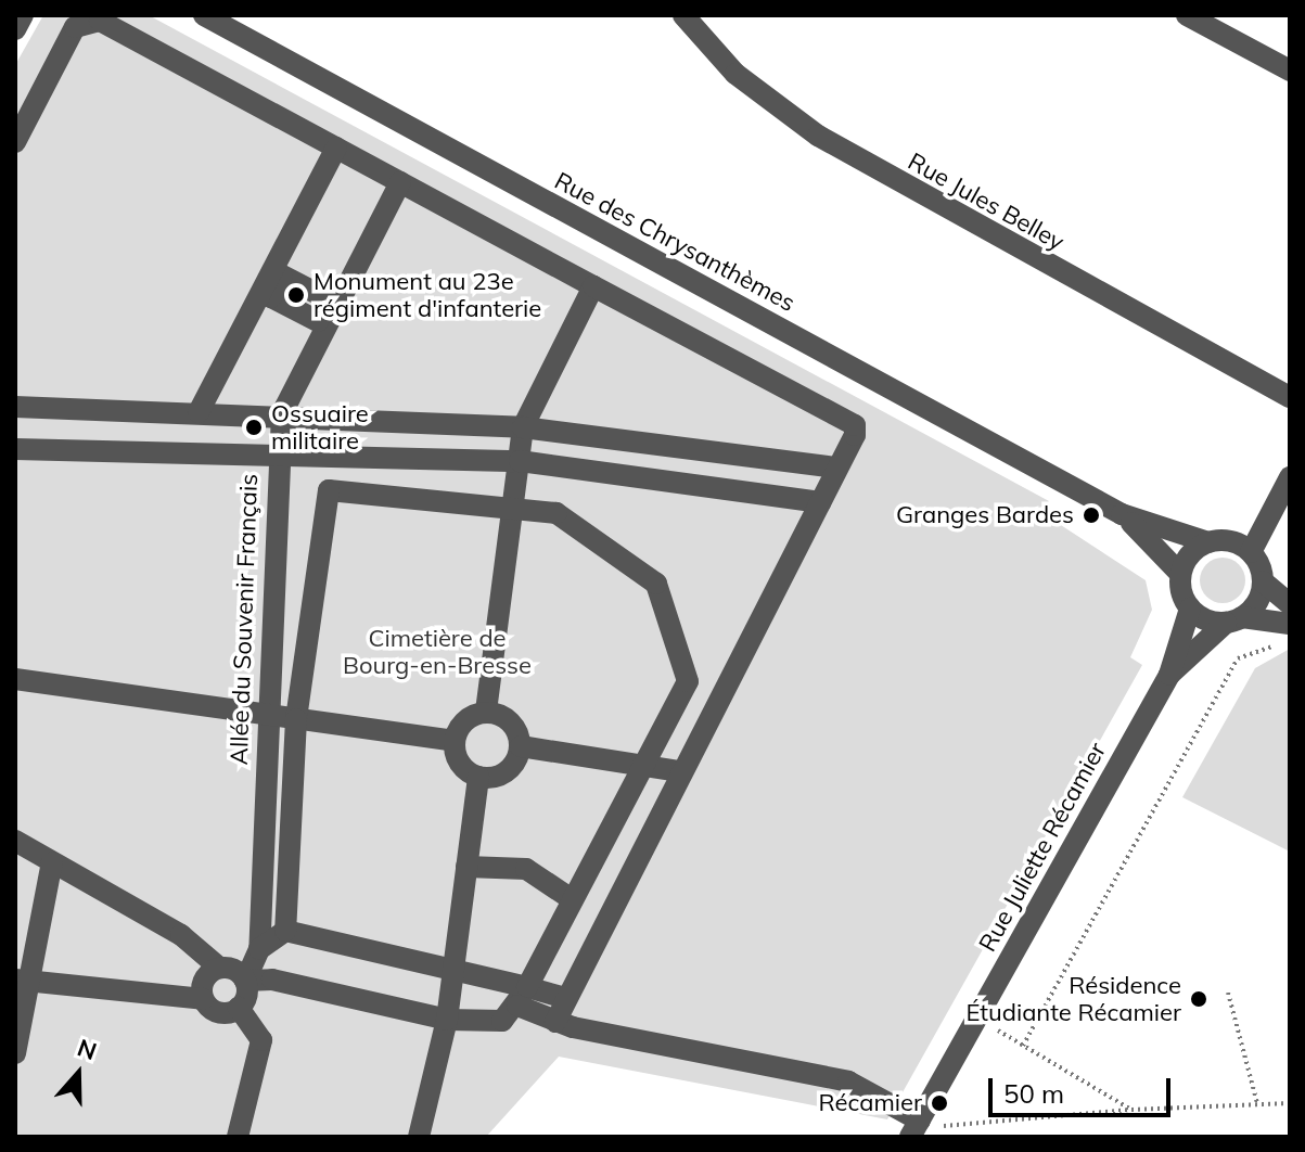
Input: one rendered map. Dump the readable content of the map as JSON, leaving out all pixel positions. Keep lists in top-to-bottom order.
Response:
{
  "streets": {
    "street": [
      "Rue Jules Belley",
      "Rue des Chrysanthèmes",
      "Allée du Souvenir Français",
      "Rue Juliette Récamier"
    ]
  },
  "crossings": [
    ["Rue des Chrysanthèmes", "Rue Juliette Récamier"]
  ],
  "parks": ["Cimetière de Bourg-en-Bresse"],
  "places": [
    "Monument au 23e régiment d'infanterie",
    "Ossuaire militaire",
    "Granges Bardes",
    "Résidence Étudiante Récamier",
    "Récamier"
  ],
  "scale_bar": "50 m",
  "north": "top"
}
